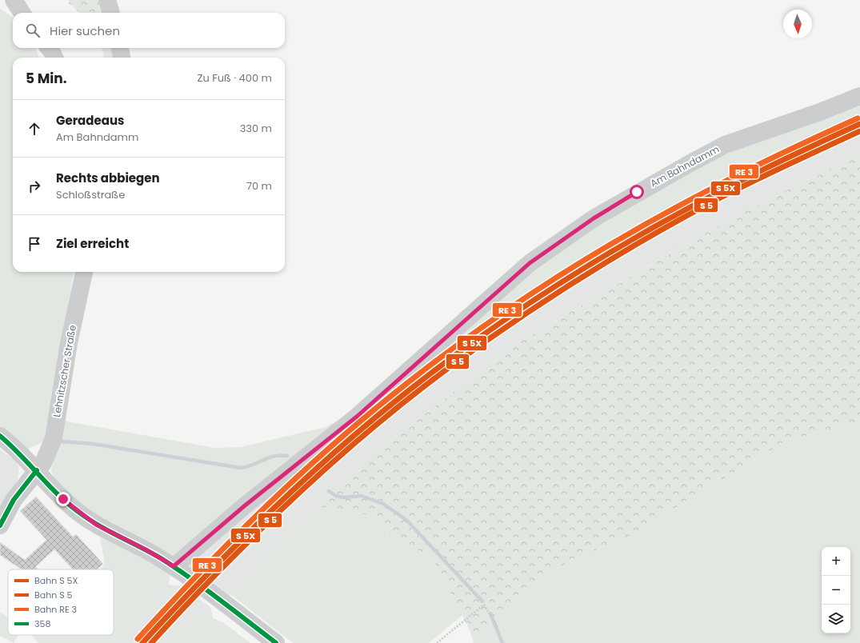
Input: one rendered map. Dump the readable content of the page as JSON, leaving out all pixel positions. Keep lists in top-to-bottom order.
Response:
{
  "streets": {
    "street": ["Am Bahndamm", "Lehnitzscher Straße"]
  },
  "lines": ["transit line 358"],
  "legend": [
    "Bahn S 5X",
    "Bahn S 5",
    "Bahn RE 3",
    "358"
  ],
  "north": "bottom",
  "page": {
    "search": "Hier suchen",
    "heading": ["5 Min.", "Zu Fuß · 400 m"],
    "list": [
      ["Geradeaus", "Am Bahndamm", "330 m"],
      ["Rechts abbiegen", "Schloßstraße", "70 m"],
      "Ziel erreicht"
    ],
    "map_buttons": ["+", "−"]
  }
}
